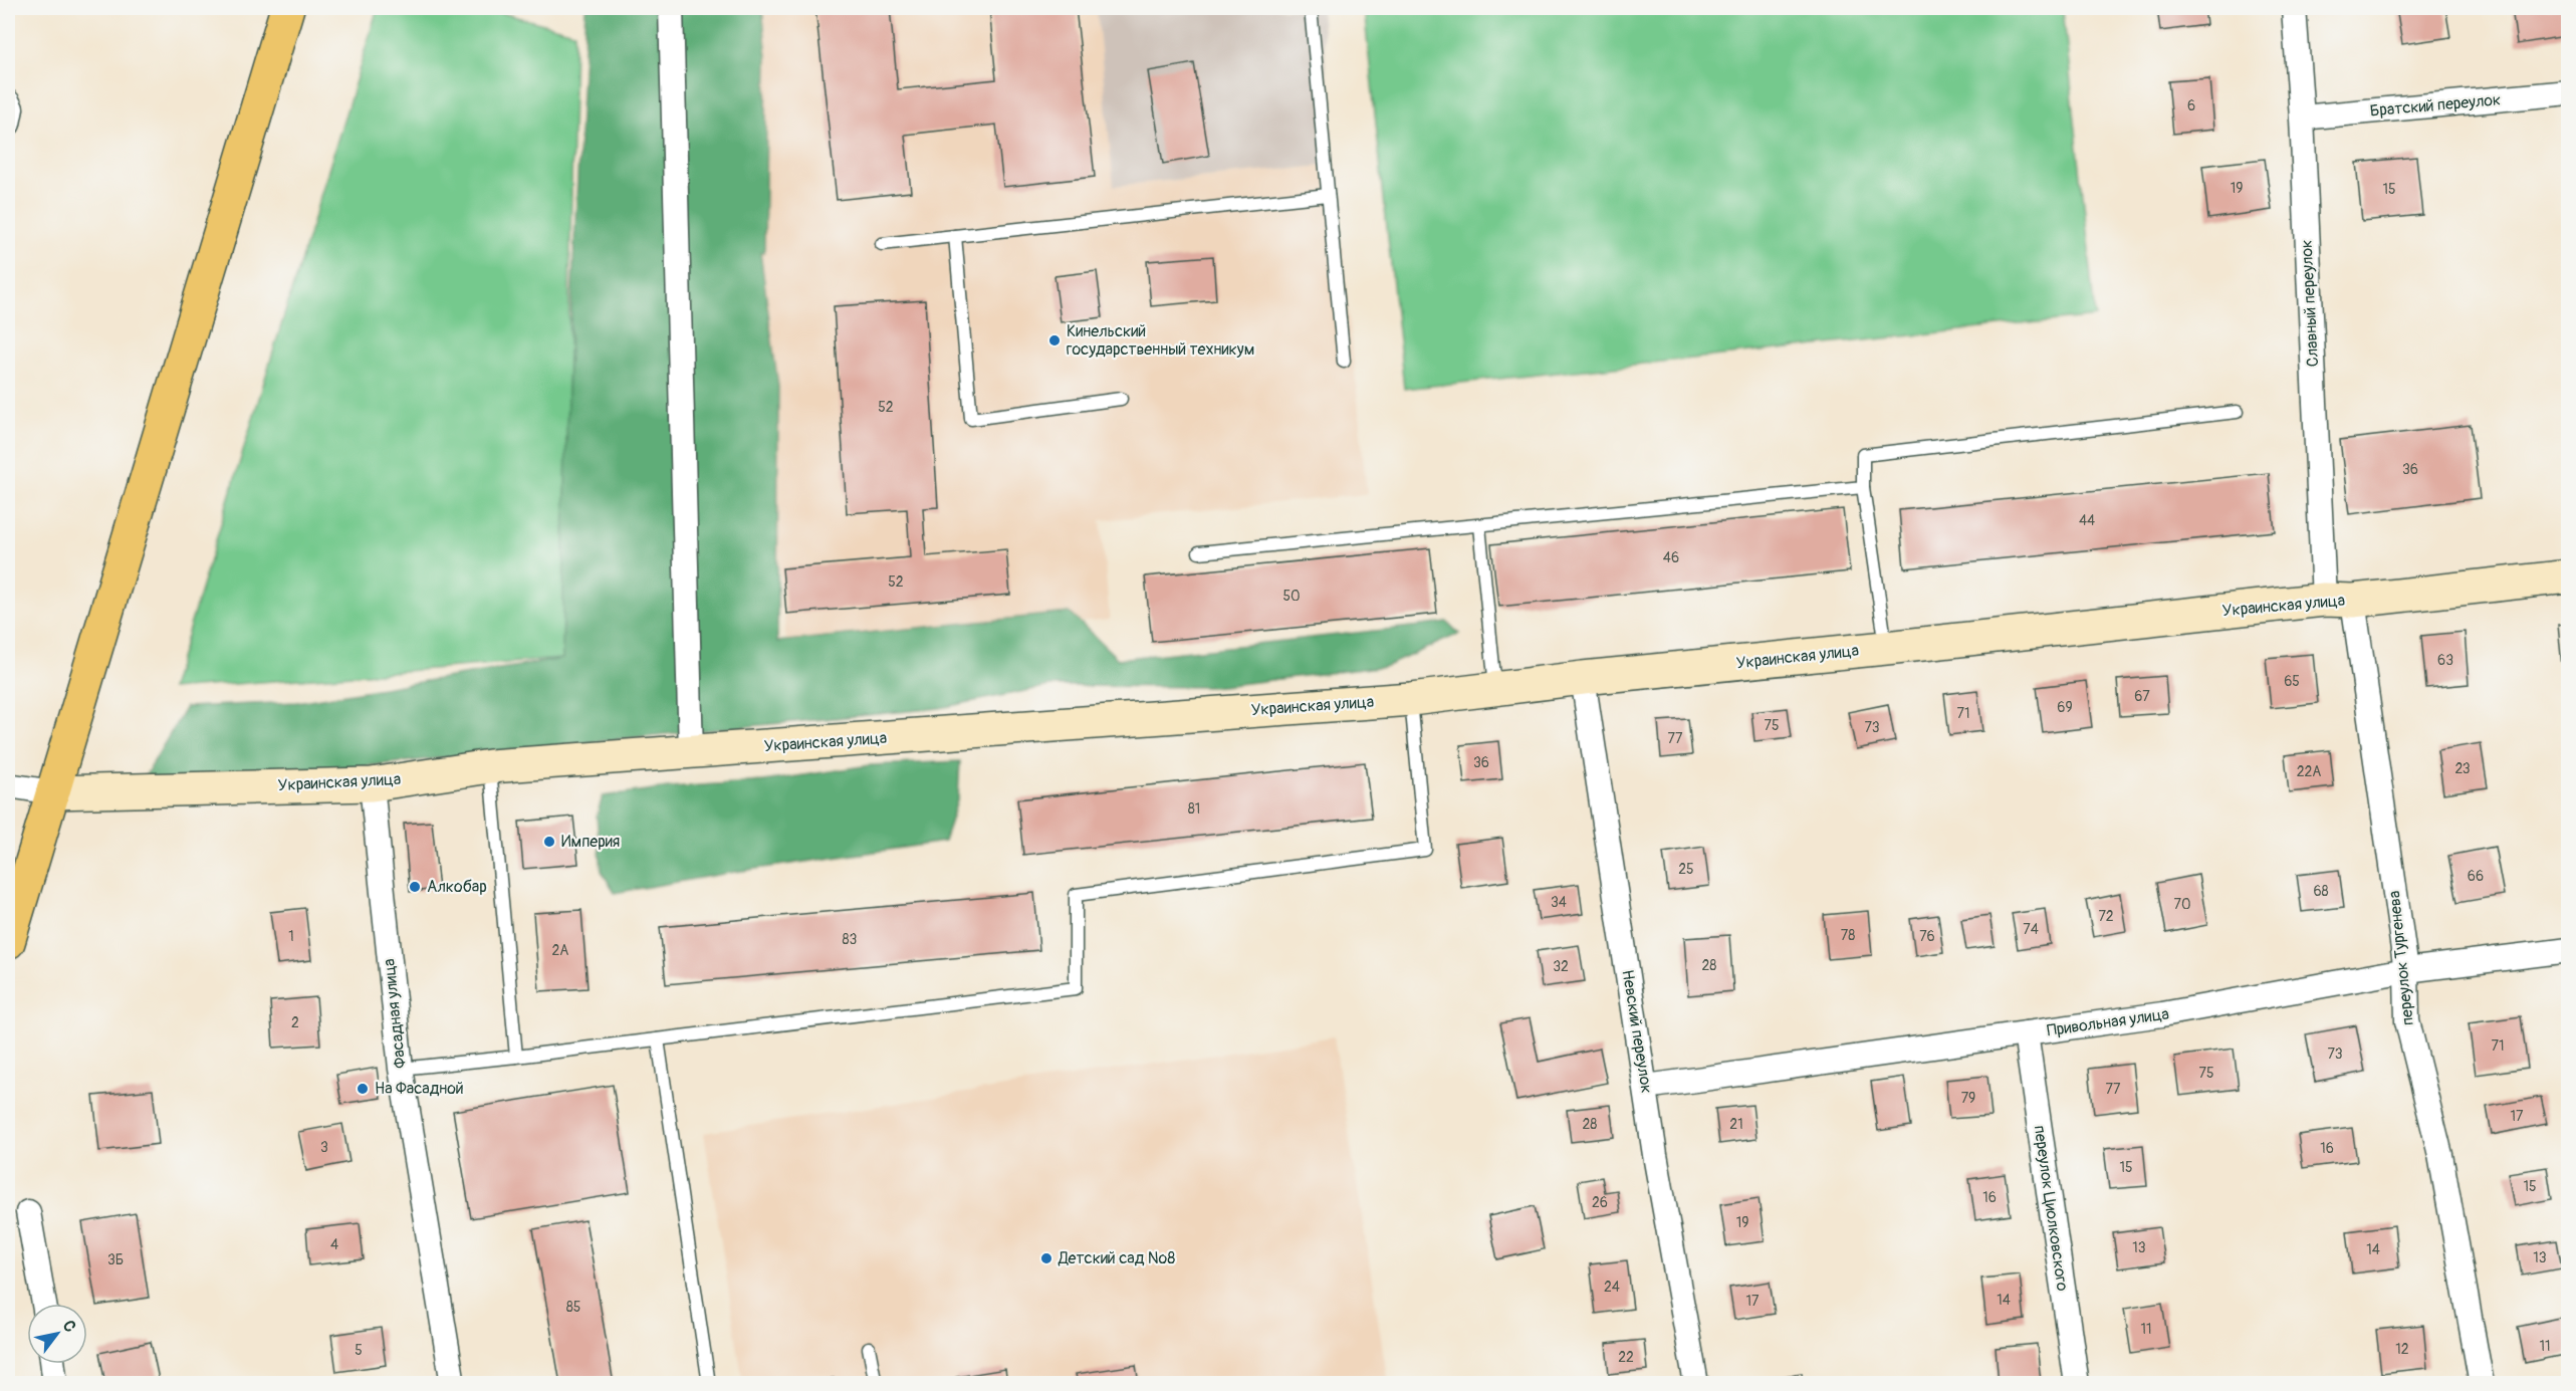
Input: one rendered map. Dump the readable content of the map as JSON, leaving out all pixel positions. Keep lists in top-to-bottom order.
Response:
{
  "streets": {
    "main road": ["Украинская улица"],
    "street": [
      "Братский переулок",
      "Славный переулок",
      "переулок Тургенева",
      "Фасадная улица",
      "Привольная улица",
      "Невский переулок",
      "переулок Циолковского"
    ]
  },
  "crossings": [
    ["Братский переулок", "Славный переулок"],
    ["Славный переулок", "Украинская улица"],
    ["Славный переулок", "переулок Тургенева"],
    ["Украинская улица", "переулок Тургенева"],
    ["Украинская улица", "Фасадная улица"],
    ["Украинская улица", "Невский переулок"],
    ["переулок Тургенева", "Привольная улица"],
    ["Привольная улица", "Невский переулок"],
    ["Привольная улица", "переулок Циолковского"]
  ],
  "places": [
    "Кинельский государственный техникум",
    "Империя",
    "Алкобар",
    "На Фасадной",
    "Детский сад №8"
  ],
  "house_numbers": [
    "6",
    "19",
    "15",
    "52",
    "36",
    "44",
    "46",
    "52",
    "50",
    "63",
    "65",
    "67",
    "69",
    "71",
    "75",
    "73",
    "77",
    "36",
    "23",
    "22А",
    "81",
    "25",
    "66",
    "68",
    "34",
    "70",
    "72",
    "74",
    "78",
    "1",
    "76",
    "83",
    "2А",
    "28",
    "32",
    "2",
    "71",
    "73",
    "75",
    "77",
    "79",
    "17",
    "28",
    "21",
    "3",
    "16",
    "15",
    "15",
    "16",
    "26",
    "19",
    "4",
    "13",
    "14",
    "13",
    "3Б",
    "24",
    "14",
    "17",
    "85",
    "11",
    "11",
    "12",
    "5",
    "22"
  ],
  "north": "top right"
}
